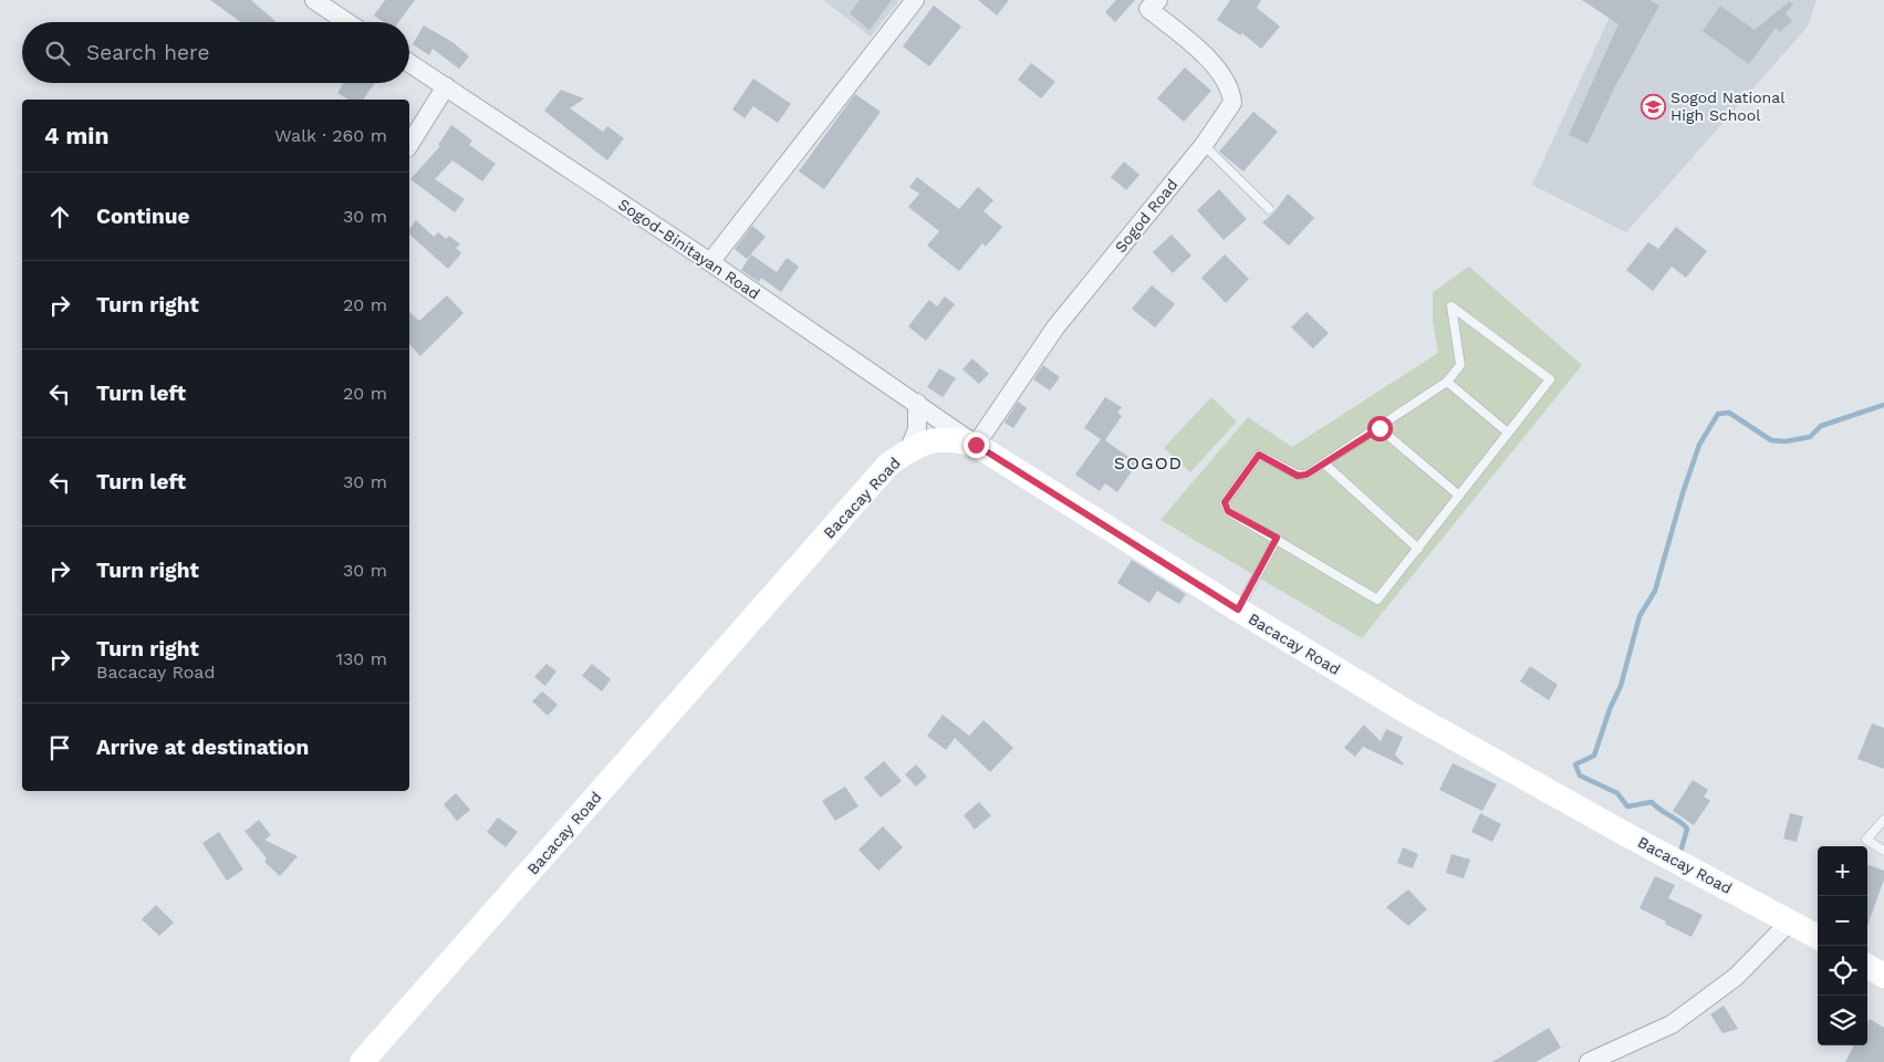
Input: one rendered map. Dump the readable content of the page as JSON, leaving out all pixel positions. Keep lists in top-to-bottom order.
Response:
{
  "streets": {
    "main road": ["Bacacay Road"],
    "street": ["Sogod Road", "Sogod-Binitayan Road"]
  },
  "crossings": [
    ["Sogod Road", "Sogod-Binitayan Road"],
    ["Sogod Road", "Bacacay Road"],
    ["Sogod-Binitayan Road", "Bacacay Road"]
  ],
  "districts": ["SOGOD"],
  "places": {
    "school or university": ["Sogod National High School"]
  },
  "page": {
    "search": "Search here",
    "heading": ["4 min", "Walk · 260 m"],
    "list": [
      ["Continue", "30 m"],
      ["Turn right", "20 m"],
      ["Turn left", "20 m"],
      ["Turn left", "30 m"],
      ["Turn right", "30 m"],
      ["Turn right", "Bacacay Road", "130 m"],
      "Arrive at destination"
    ],
    "map_buttons": ["+", "−"]
  }
}
